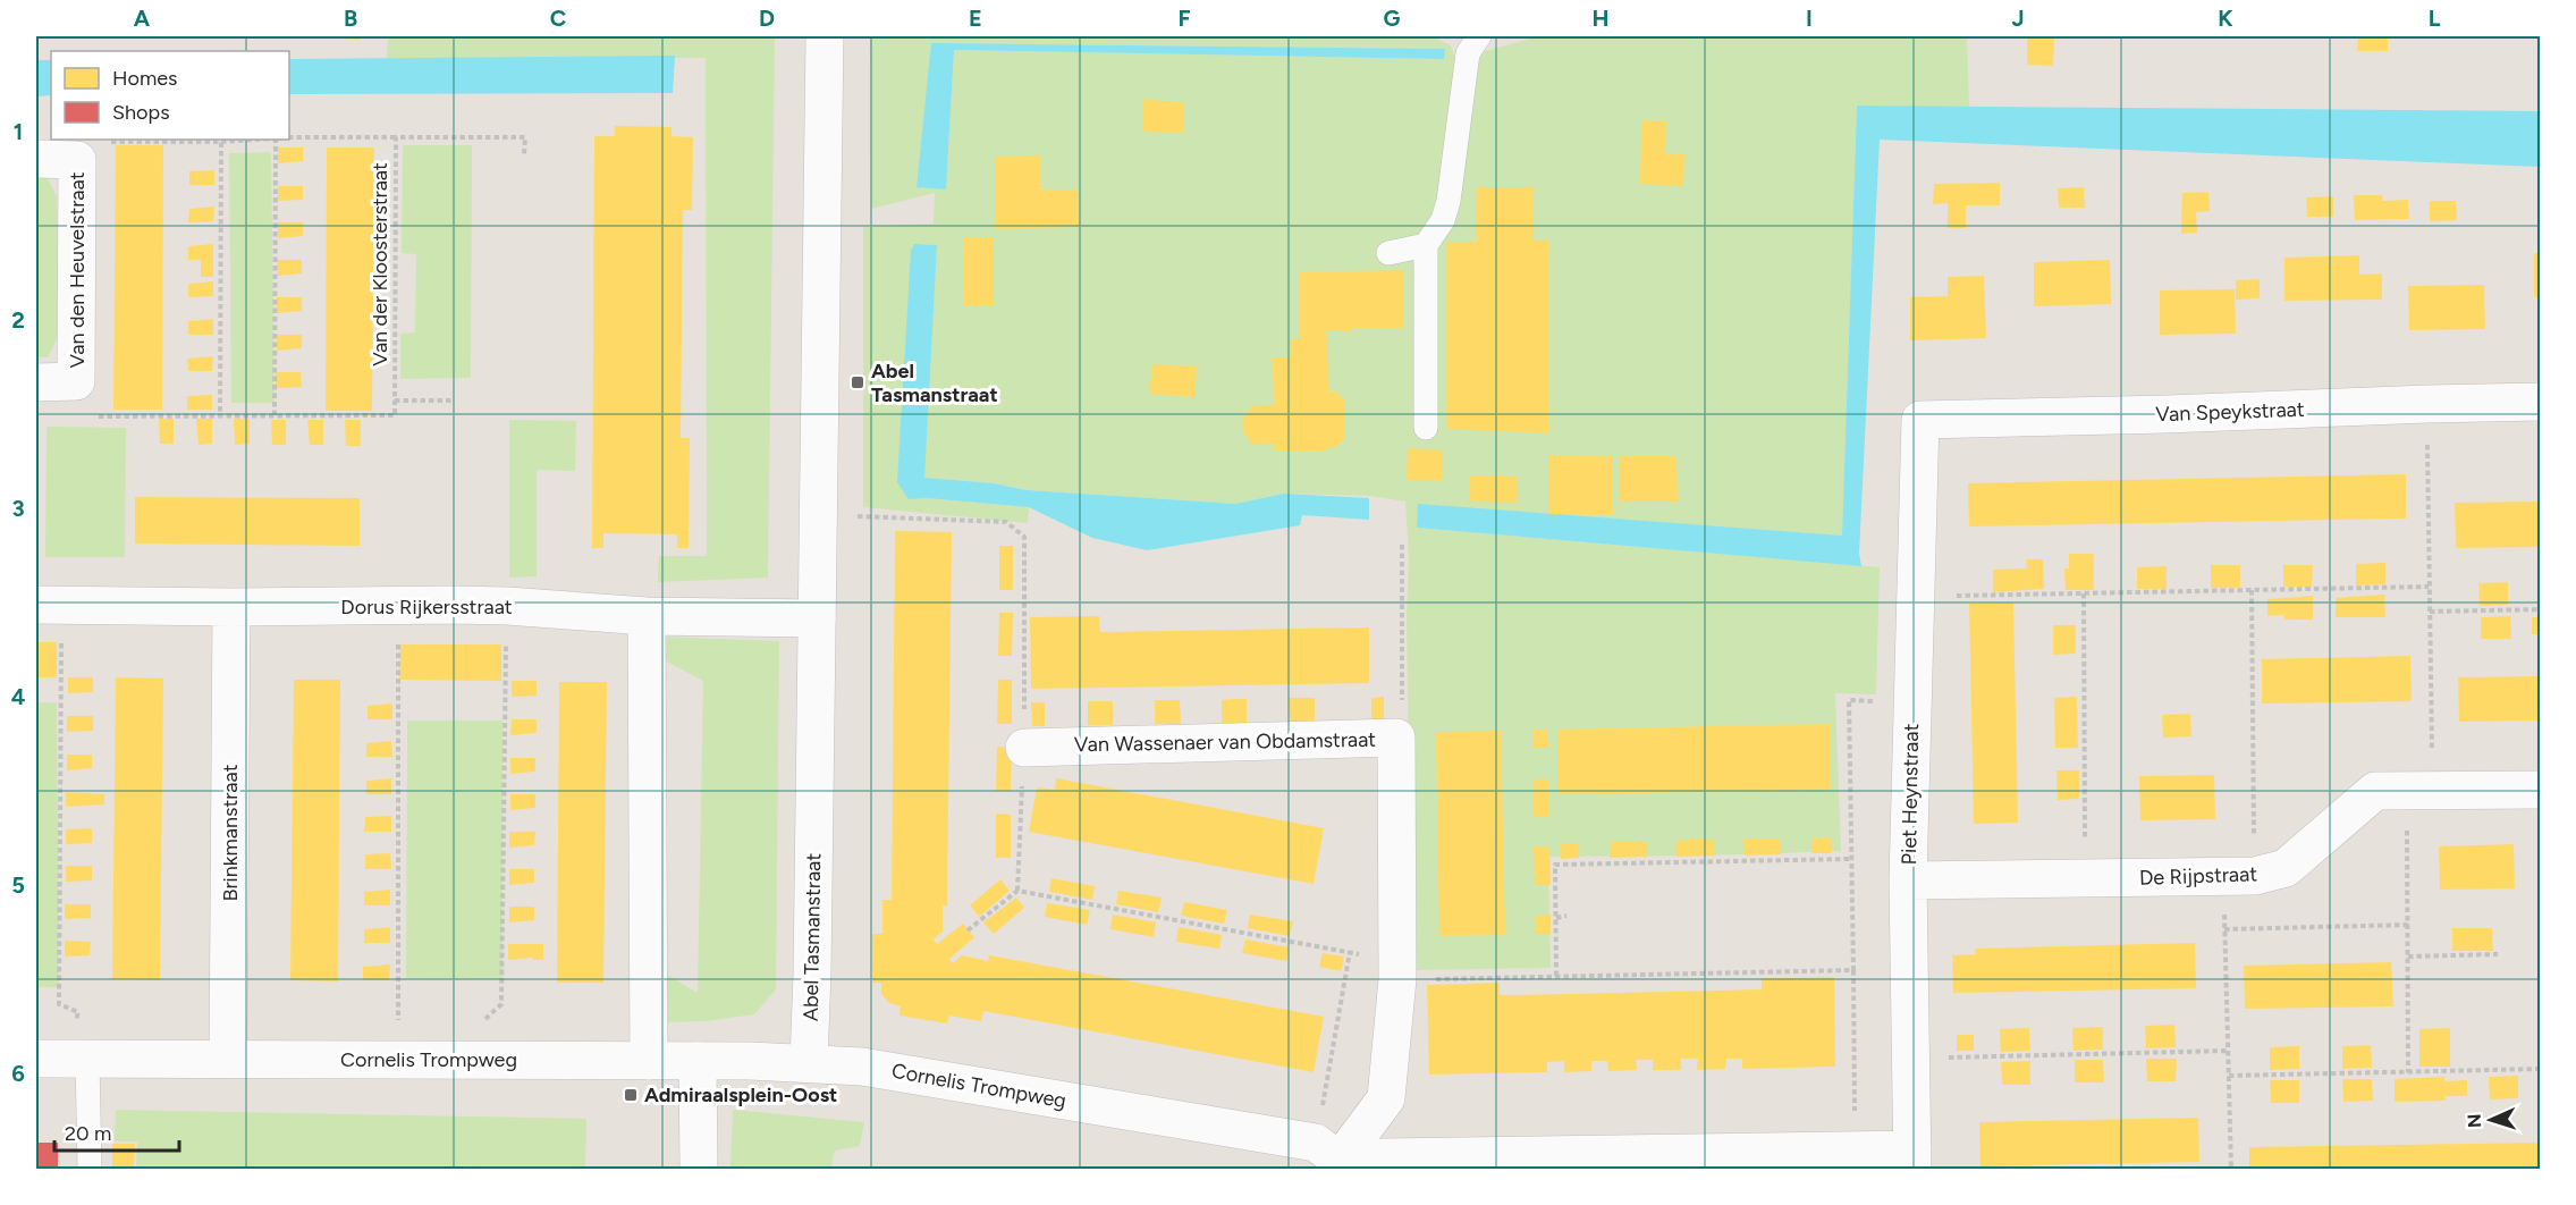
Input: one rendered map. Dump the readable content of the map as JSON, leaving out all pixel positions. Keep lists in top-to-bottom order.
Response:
{
  "streets": {
    "street": [
      "Van den Heuvelstraat",
      "Van Speykstraat",
      "Dorus Rijkersstraat",
      "Van Wassenaer van Obdamstraat",
      "Piet Heynstraat",
      "Brinkmanstraat",
      "De Rijpstraat",
      "Abel Tasmanstraat",
      "Cornelis Trompweg"
    ],
    "path": ["Van der Kloosterstraat"]
  },
  "crossings": [
    ["Van Speykstraat", "Piet Heynstraat"],
    ["Dorus Rijkersstraat", "Brinkmanstraat"],
    ["Dorus Rijkersstraat", "Abel Tasmanstraat"],
    ["Van Wassenaer van Obdamstraat", "Cornelis Trompweg"],
    ["Piet Heynstraat", "De Rijpstraat"],
    ["Piet Heynstraat", "Cornelis Trompweg"],
    ["Brinkmanstraat", "Cornelis Trompweg"],
    ["Abel Tasmanstraat", "Cornelis Trompweg"]
  ],
  "places": {
    "transit": ["Abel Tasmanstraat", "Admiraalsplein-Oost"]
  },
  "legend": ["Homes", "Shops"],
  "scale_bar": "20 m",
  "north": "left",
  "grid": {
    "columns": [
      "A",
      "B",
      "C",
      "D",
      "E",
      "F",
      "G",
      "H",
      "I",
      "J",
      "K",
      "L"
    ],
    "rows": [
      "1",
      "2",
      "3",
      "4",
      "5",
      "6"
    ]
  }
}
